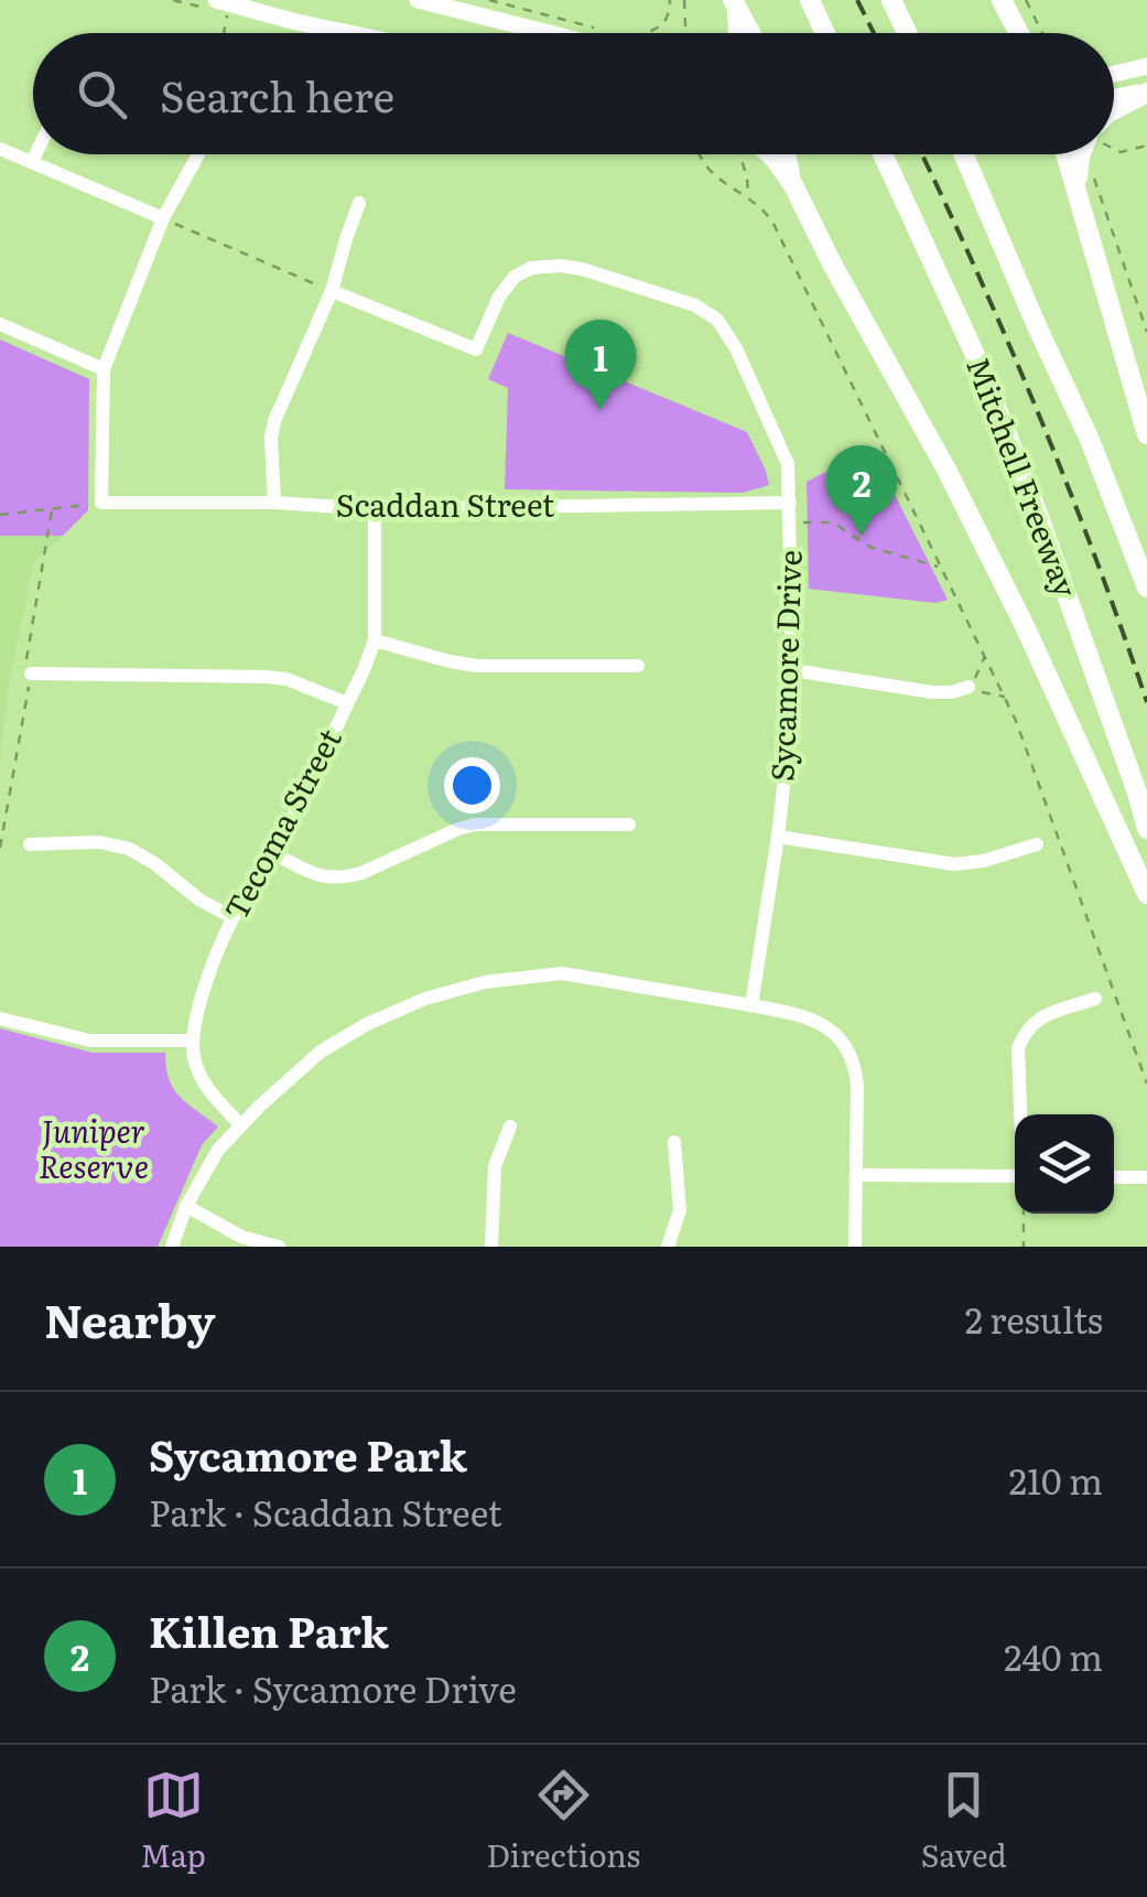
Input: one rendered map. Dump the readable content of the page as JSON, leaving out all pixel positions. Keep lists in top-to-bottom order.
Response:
{
  "streets": {
    "highway": ["Mitchell Freeway"],
    "street": ["Scaddan Street", "Sycamore Drive", "Tecoma Street"]
  },
  "crossings": [
    ["Scaddan Street", "Sycamore Drive"],
    ["Scaddan Street", "Tecoma Street"]
  ],
  "parks": ["Juniper Reserve"],
  "page": {
    "search": "Search here",
    "pins": ["1", "2"],
    "heading": ["Nearby", "2 results"],
    "list": [
      {
        "mark": "1",
        "name": "Sycamore Park",
        "note": "Park · Scaddan Street",
        "value": "210 m"
      },
      {
        "mark": "2",
        "name": "Killen Park",
        "note": "Park · Sycamore Drive",
        "value": "240 m"
      }
    ],
    "nav": ["Map", "Directions", "Saved"]
  }
}
